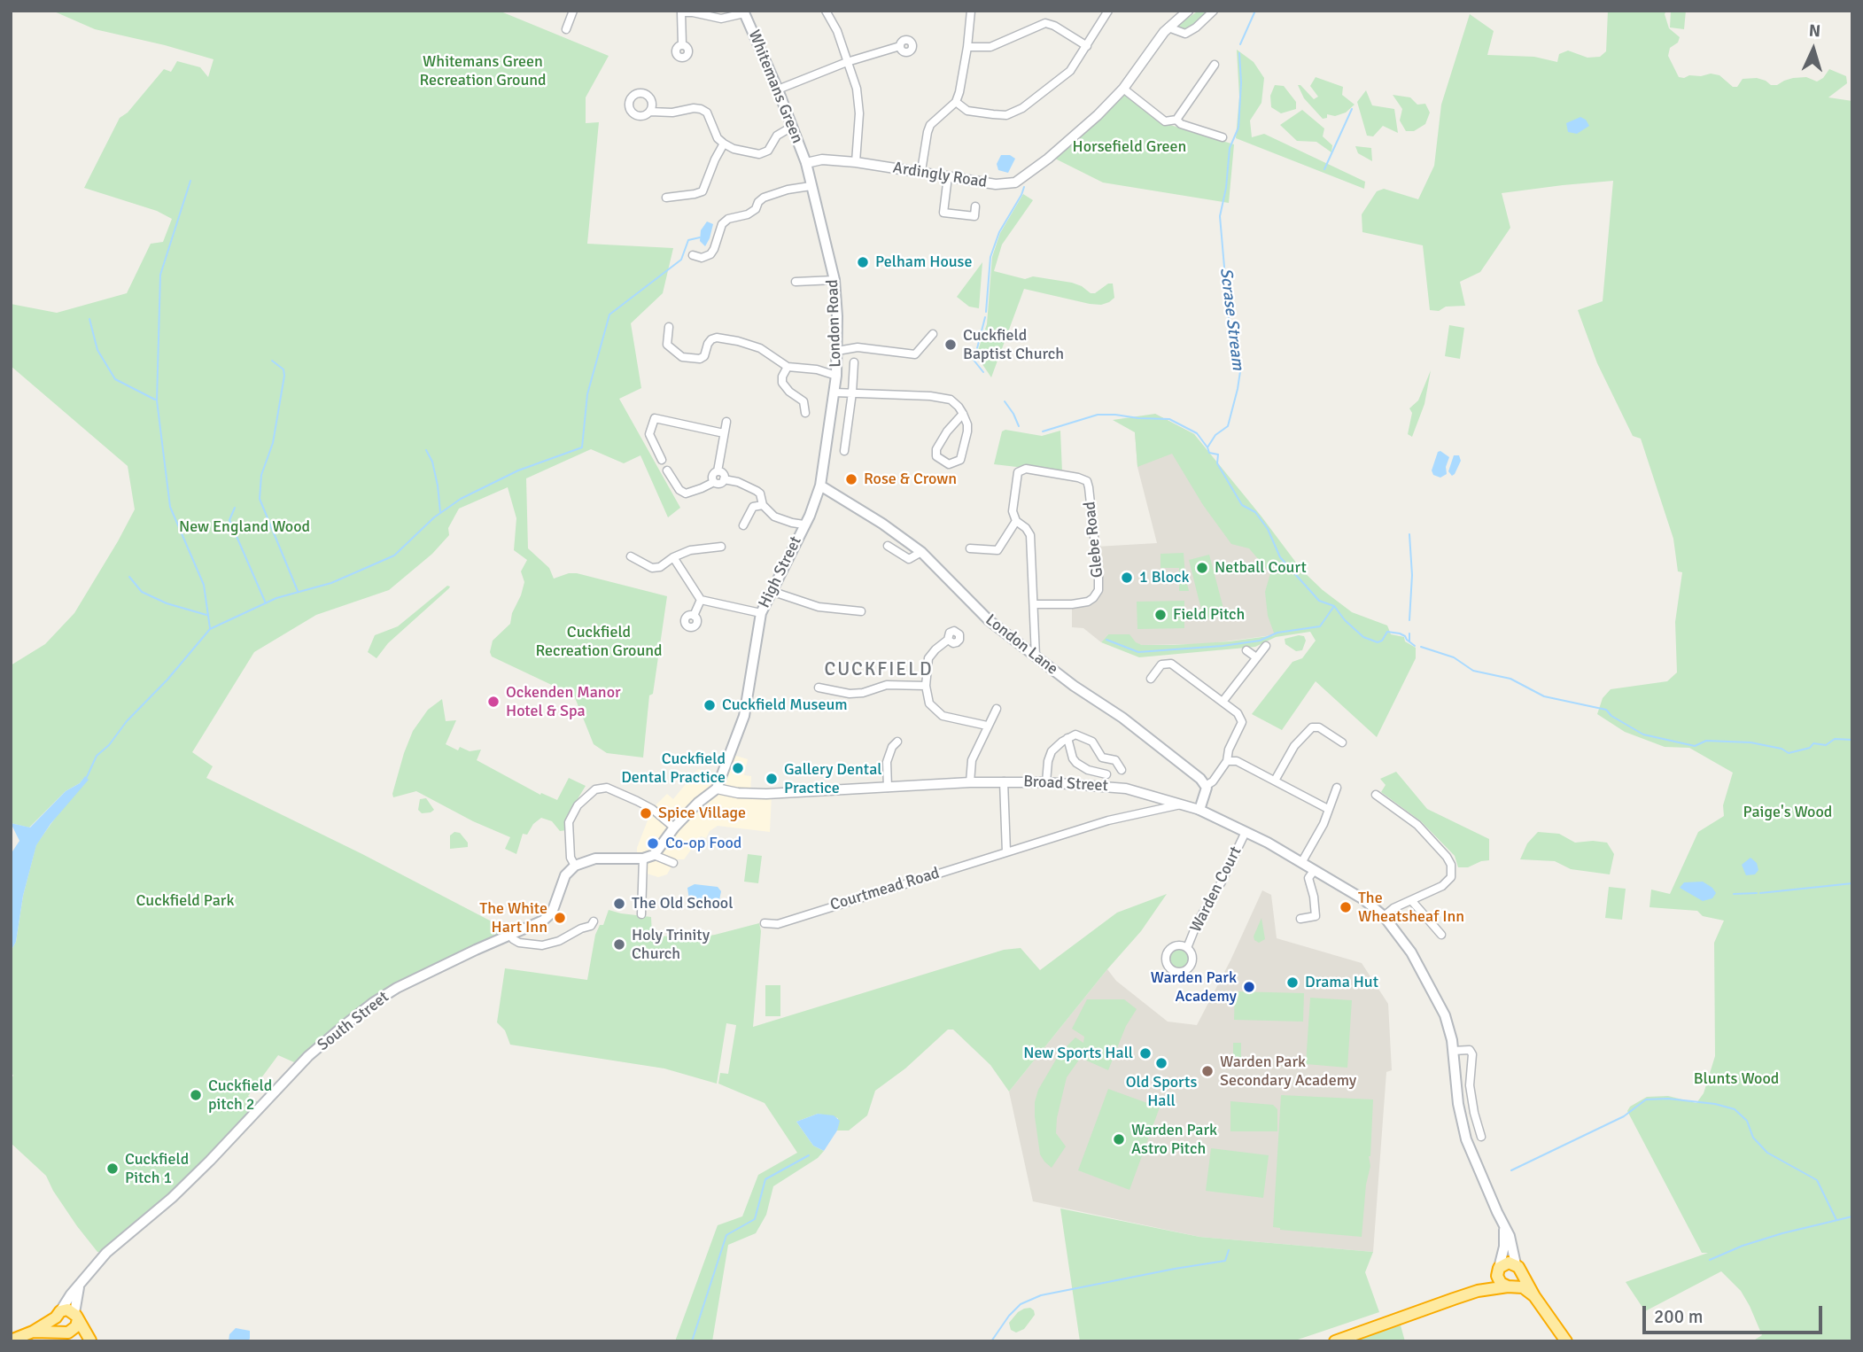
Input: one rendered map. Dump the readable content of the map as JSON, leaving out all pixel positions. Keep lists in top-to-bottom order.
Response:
{
  "streets": {
    "main road": [
      "Whitemans Green",
      "London Road",
      "High Street",
      "London Lane",
      "Broad Street",
      "South Street"
    ],
    "street": [
      "Ardingly Road",
      "Glebe Road",
      "Courtmead Road",
      "Warden Court"
    ]
  },
  "crossings": [
    ["Whitemans Green", "Ardingly Road"],
    ["Whitemans Green", "London Road"],
    ["Ardingly Road", "London Road"],
    ["London Road", "High Street"],
    ["London Road", "London Lane"],
    ["Glebe Road", "London Lane"],
    ["High Street", "London Lane"],
    ["High Street", "Broad Street"],
    ["Broad Street", "Courtmead Road"],
    ["Broad Street", "Warden Court"]
  ],
  "districts": ["CUCKFIELD"],
  "water": ["Scrase Stream"],
  "parks": [
    "Whitemans Green Recreation Ground",
    "Horsefield Green",
    "New England Wood",
    "Cuckfield Recreation Ground",
    "Paige's Wood",
    "Cuckfield Park",
    "Blunts Wood"
  ],
  "places": [
    "Pelham House",
    "Cuckfield Baptist Church",
    "Rose & Crown",
    "Netball Court",
    "1 Block",
    "Field Pitch",
    "Ockenden Manor Hotel & Spa",
    "Cuckfield Museum",
    "Cuckfield Dental Practice",
    "Gallery Dental Practice",
    "Spice Village",
    "Co-op Food",
    "The Old School",
    "The Wheatsheaf Inn",
    "The White Hart Inn",
    "Holy Trinity Church",
    "Drama Hut",
    "Warden Park Academy",
    "New Sports Hall",
    "Old Sports Hall",
    "Warden Park Secondary Academy",
    "Cuckfield pitch 2",
    "Warden Park Astro Pitch",
    "Cuckfield Pitch 1"
  ],
  "scale_bar": "200 m",
  "north": "top"
}
